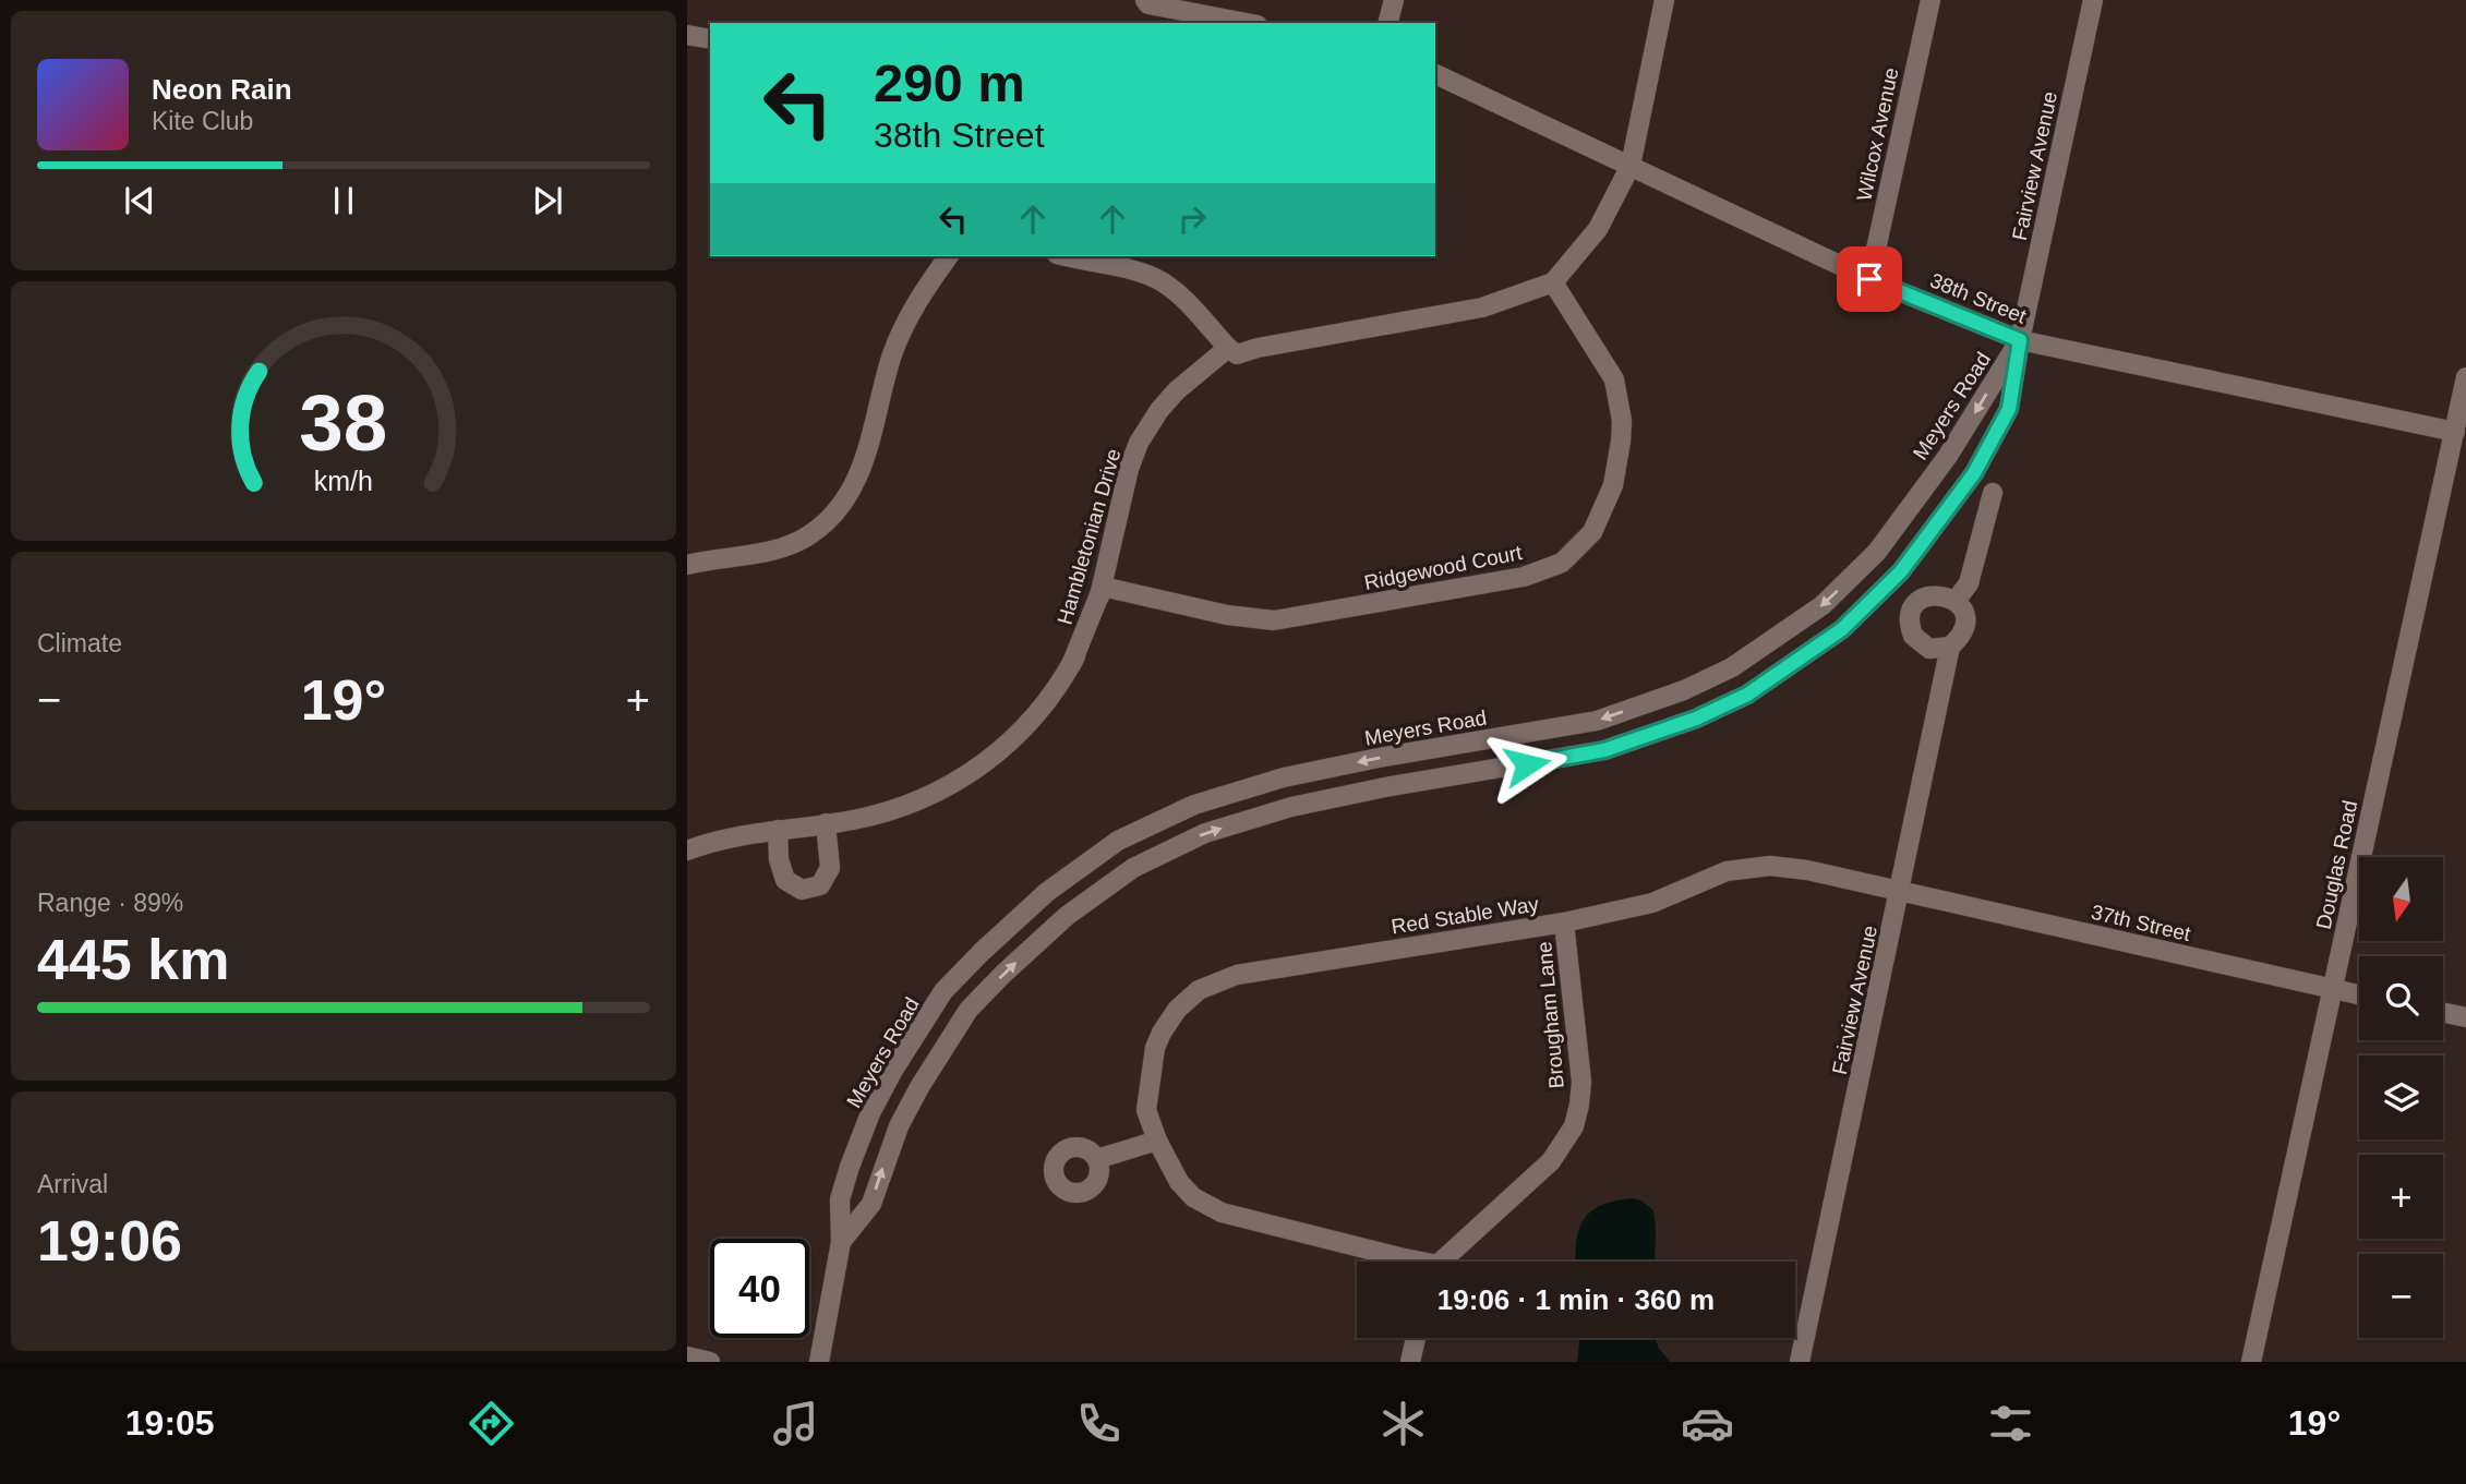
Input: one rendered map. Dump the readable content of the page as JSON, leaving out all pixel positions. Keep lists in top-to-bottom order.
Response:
{
  "streets": {
    "street": [
      "Wilcox Avenue",
      "Fairview Avenue",
      "38th Street",
      "Meyers Road",
      "Hambletonian Drive",
      "Ridgewood Court",
      "Douglas Road",
      "Red Stable Way",
      "37th Street",
      "Brougham Lane"
    ]
  },
  "crossings": [
    ["Wilcox Avenue", "38th Street"],
    ["Fairview Avenue", "38th Street"],
    ["Fairview Avenue", "Meyers Road"],
    ["Fairview Avenue", "Red Stable Way"],
    ["Fairview Avenue", "37th Street"],
    ["38th Street", "Meyers Road"],
    ["38th Street", "Douglas Road"],
    ["Hambletonian Drive", "Ridgewood Court"],
    ["Douglas Road", "37th Street"],
    ["Red Stable Way", "37th Street"],
    ["Red Stable Way", "Brougham Lane"]
  ],
  "north": "bottom",
  "page": {
    "turn": ["290 m", "38th Street"],
    "song": ["Neon Rain", "Kite Club"],
    "tile": [
      "Climate",
      ["Range · 89%", "445 km"],
      ["Arrival", "19:06"]
    ],
    "heat": ["−", "19°", "+"],
    "map_buttons": ["+", "−"],
    "limit": "40",
    "trip": "19:06 · 1 min · 360 m",
    "tabs": ["19:05", "19°"],
    "gauge": ["38", "km/h"]
  }
}
